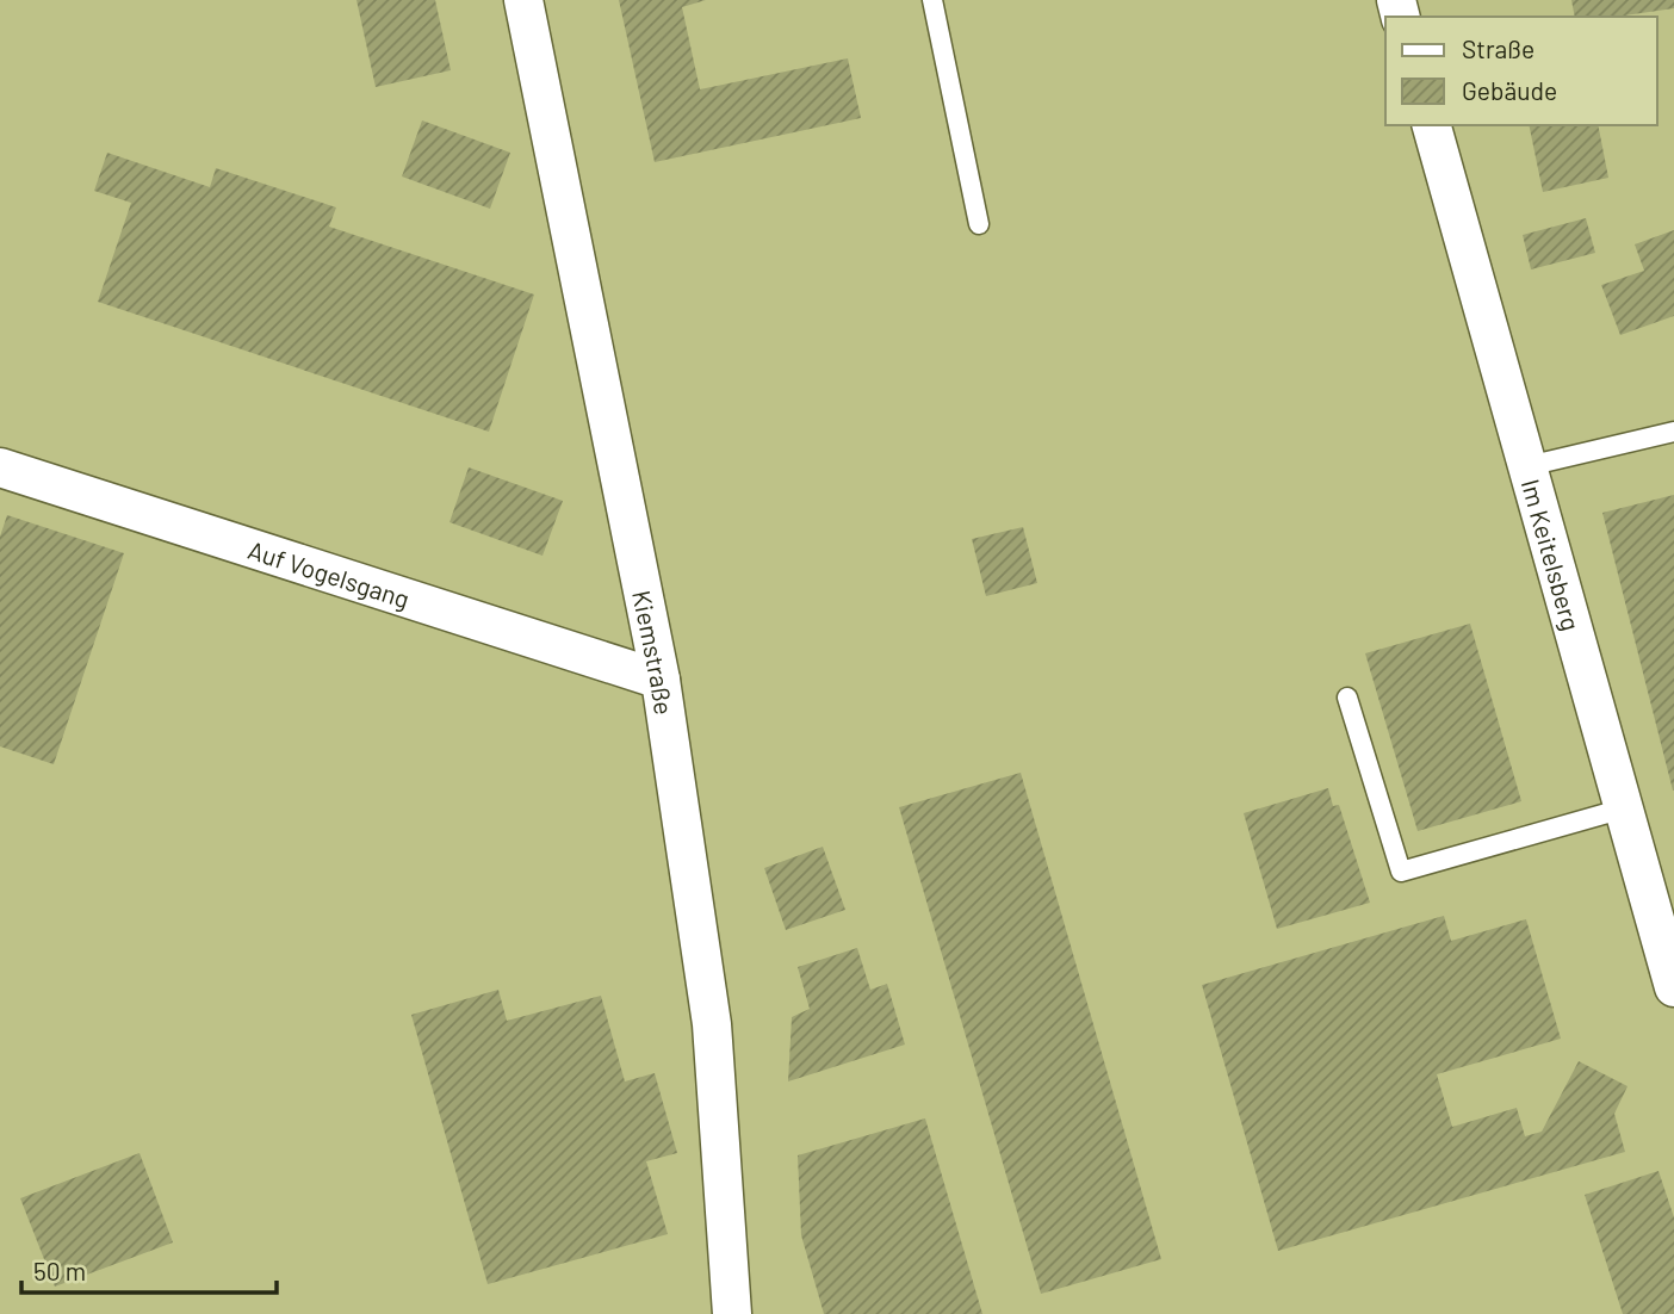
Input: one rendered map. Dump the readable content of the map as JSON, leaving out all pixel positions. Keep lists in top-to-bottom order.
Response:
{
  "streets": {
    "street": ["Im Keitelsberg", "Auf Vogelsgang", "Kiemstraße"]
  },
  "crossings": [
    ["Auf Vogelsgang", "Kiemstraße"]
  ],
  "legend": ["Straße", "Gebäude"],
  "scale_bar": "50 m"
}
